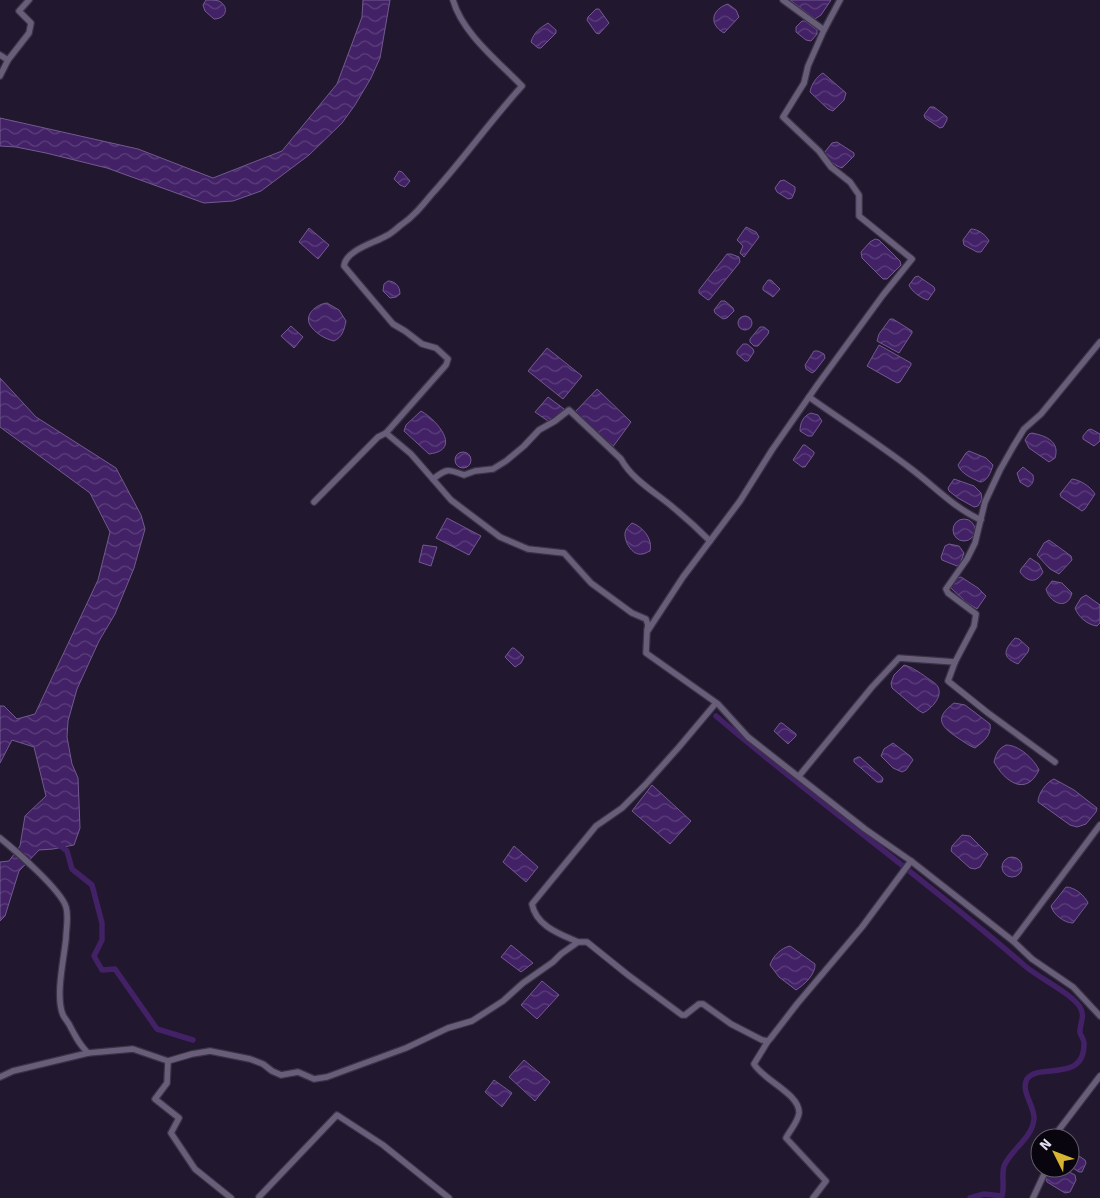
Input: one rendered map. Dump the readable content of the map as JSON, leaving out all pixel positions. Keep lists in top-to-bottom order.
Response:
{
  "north": "top left"
}
